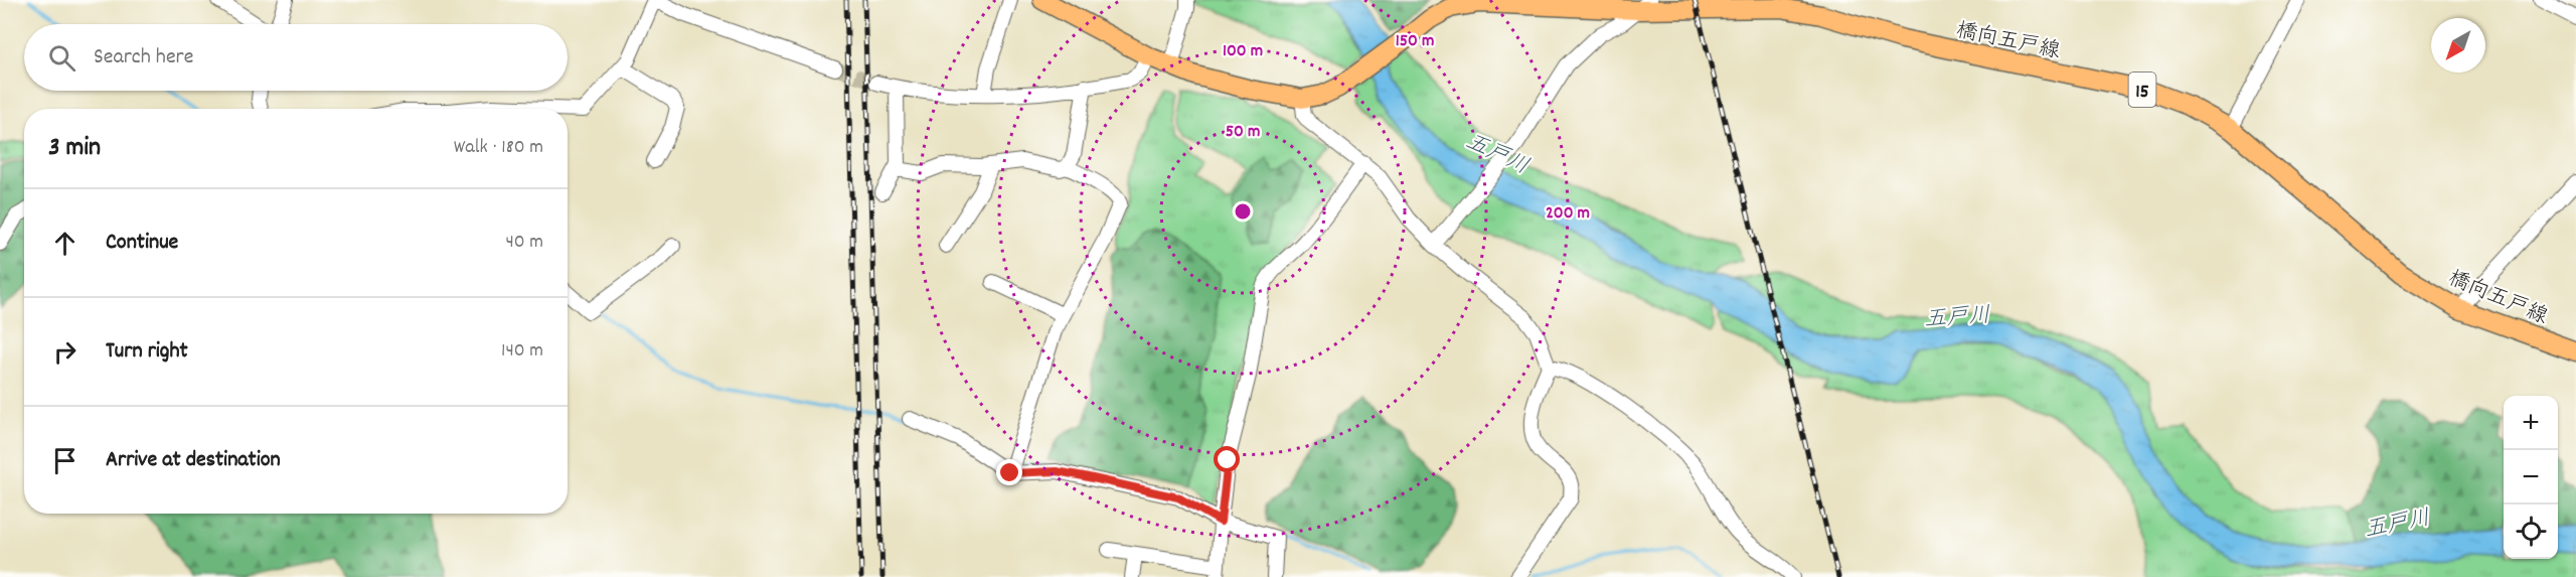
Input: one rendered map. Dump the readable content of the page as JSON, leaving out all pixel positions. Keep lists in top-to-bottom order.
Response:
{
  "streets": {
    "main road": ["橋向五戸線", "15"]
  },
  "water": ["五戸川"],
  "north": "bottom left",
  "page": {
    "search": "Search here",
    "heading": ["3 min", "Walk · 180 m"],
    "list": [
      ["Continue", "40 m"],
      ["Turn right", "140 m"],
      "Arrive at destination"
    ],
    "map_buttons": ["+", "−"]
  },
  "rings": [
    "150 m",
    "100 m",
    "50 m",
    "200 m"
  ]
}
